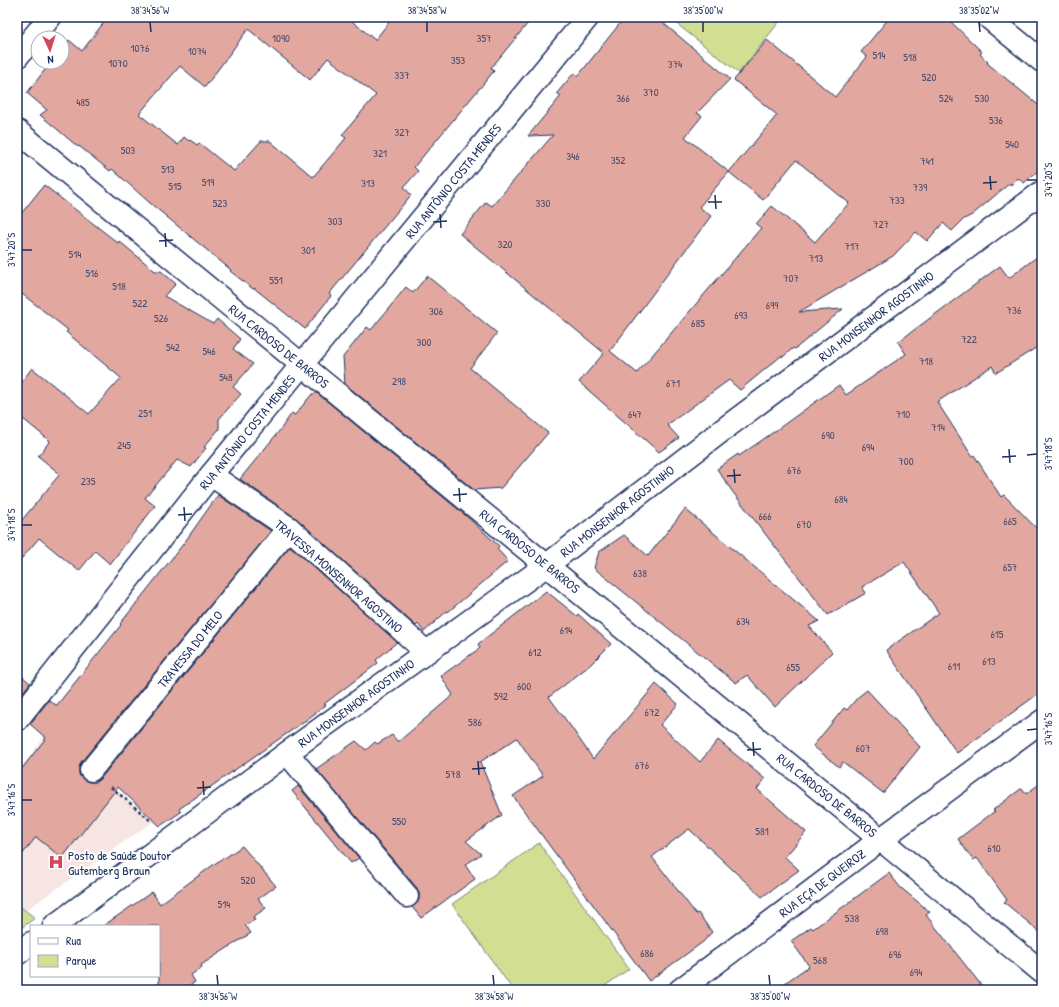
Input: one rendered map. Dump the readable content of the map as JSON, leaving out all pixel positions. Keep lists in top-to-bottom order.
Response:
{
  "streets": {
    "street": [
      "RUA ANTÔNIO COSTA MENDES",
      "RUA MONSENHOR AGOSTINHO",
      "RUA CARDOSO DE BARROS",
      "TRAVESSA MONSENHOR AGOSTINO",
      "TRAVESSA DO MELO",
      "RUA EÇA DE QUEIROZ"
    ]
  },
  "crossings": [
    ["RUA ANTÔNIO COSTA MENDES", "RUA CARDOSO DE BARROS"],
    ["RUA ANTÔNIO COSTA MENDES", "TRAVESSA MONSENHOR AGOSTINO"],
    ["RUA MONSENHOR AGOSTINHO", "RUA CARDOSO DE BARROS"],
    ["RUA MONSENHOR AGOSTINHO", "TRAVESSA MONSENHOR AGOSTINO"],
    ["RUA CARDOSO DE BARROS", "RUA EÇA DE QUEIROZ"],
    ["TRAVESSA MONSENHOR AGOSTINO", "TRAVESSA DO MELO"]
  ],
  "places": {
    "hospital": ["Posto de Saúde Doutor Gutemberg Braun"]
  },
  "house_numbers": [
    "1090",
    "357",
    "1076",
    "1074",
    "514",
    "518",
    "353",
    "1070",
    "374",
    "337",
    "520",
    "370",
    "366",
    "524",
    "530",
    "485",
    "536",
    "327",
    "540",
    "503",
    "321",
    "346",
    "352",
    "741",
    "513",
    "519",
    "313",
    "515",
    "739",
    "733",
    "523",
    "330",
    "303",
    "727",
    "320",
    "717",
    "301",
    "514",
    "713",
    "516",
    "707",
    "551",
    "518",
    "522",
    "699",
    "736",
    "306",
    "693",
    "526",
    "685",
    "722",
    "300",
    "542",
    "546",
    "718",
    "548",
    "298",
    "671",
    "251",
    "647",
    "710",
    "714",
    "690",
    "245",
    "694",
    "700",
    "676",
    "235",
    "684",
    "666",
    "665",
    "670",
    "657",
    "638",
    "634",
    "614",
    "615",
    "612",
    "613",
    "611",
    "655",
    "600",
    "592",
    "672",
    "586",
    "607",
    "676",
    "578",
    "550",
    "581",
    "610",
    "520",
    "514",
    "538",
    "698",
    "686",
    "696",
    "568",
    "694"
  ],
  "legend": ["Rua", "Parque"],
  "north": "bottom",
  "coordinates": [
    "38°34'56\"W",
    "38°34'58\"W",
    "38°35'00\"W",
    "38°35'02\"W",
    "3°47'20\"S",
    "3°47'18\"S",
    "3°47'16\"S"
  ]
}
